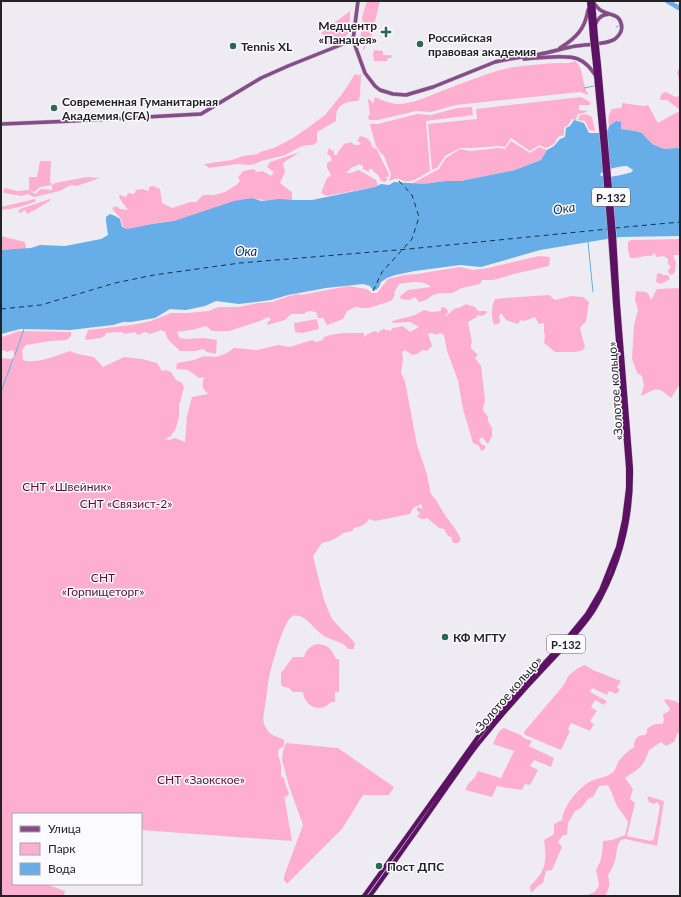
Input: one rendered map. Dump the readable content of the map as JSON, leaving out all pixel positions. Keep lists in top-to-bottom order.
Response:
{
  "streets": {
    "highway": ["Р-132", "«Золотое кольцо»"]
  },
  "crossings": [
    ["Р-132", "«Золотое кольцо»"]
  ],
  "water": ["Ока"],
  "parks": [
    "СНТ «Швейник»",
    "СНТ «Связист-2»",
    "СНТ «Горпищеторг»",
    "СНТ «Заокское»"
  ],
  "places": {
    "health": ["Медцентр «Панацея»"],
    "other": [
      "Российская правовая академия",
      "Tennis XL",
      "Современная Гуманитарная Академия (СГА)",
      "КФ МГТУ",
      "Пост ДПС"
    ]
  },
  "legend": ["Улица", "Парк", "Вода"]
}
